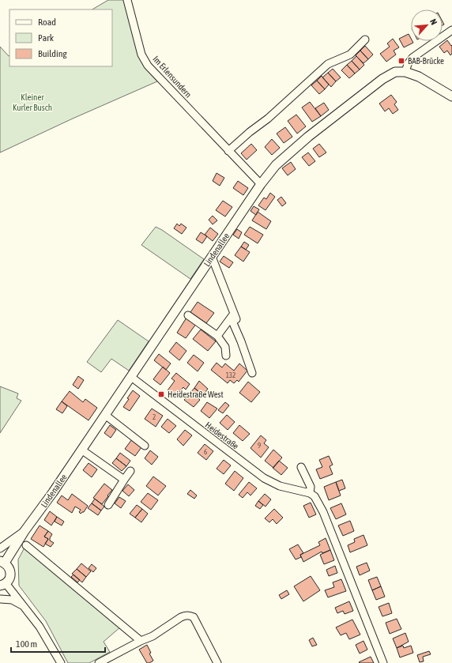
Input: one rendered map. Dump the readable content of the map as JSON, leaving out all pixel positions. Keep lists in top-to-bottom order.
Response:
{
  "streets": {
    "main road": ["Lindenallee"],
    "street": ["Im Erlensundern", "Heidestraße"]
  },
  "crossings": [
    ["Im Erlensundern", "Lindenallee"],
    ["Lindenallee", "Heidestraße"]
  ],
  "parks": ["Kleiner Kurler Busch"],
  "places": {
    "transit": ["BAB-Brücke", "Heidestraße West"]
  },
  "house_numbers": [
    "132",
    "2",
    "9",
    "6"
  ],
  "legend": ["Road", "Park", "Building"],
  "scale_bar": "100 m",
  "north": "top right"
}
